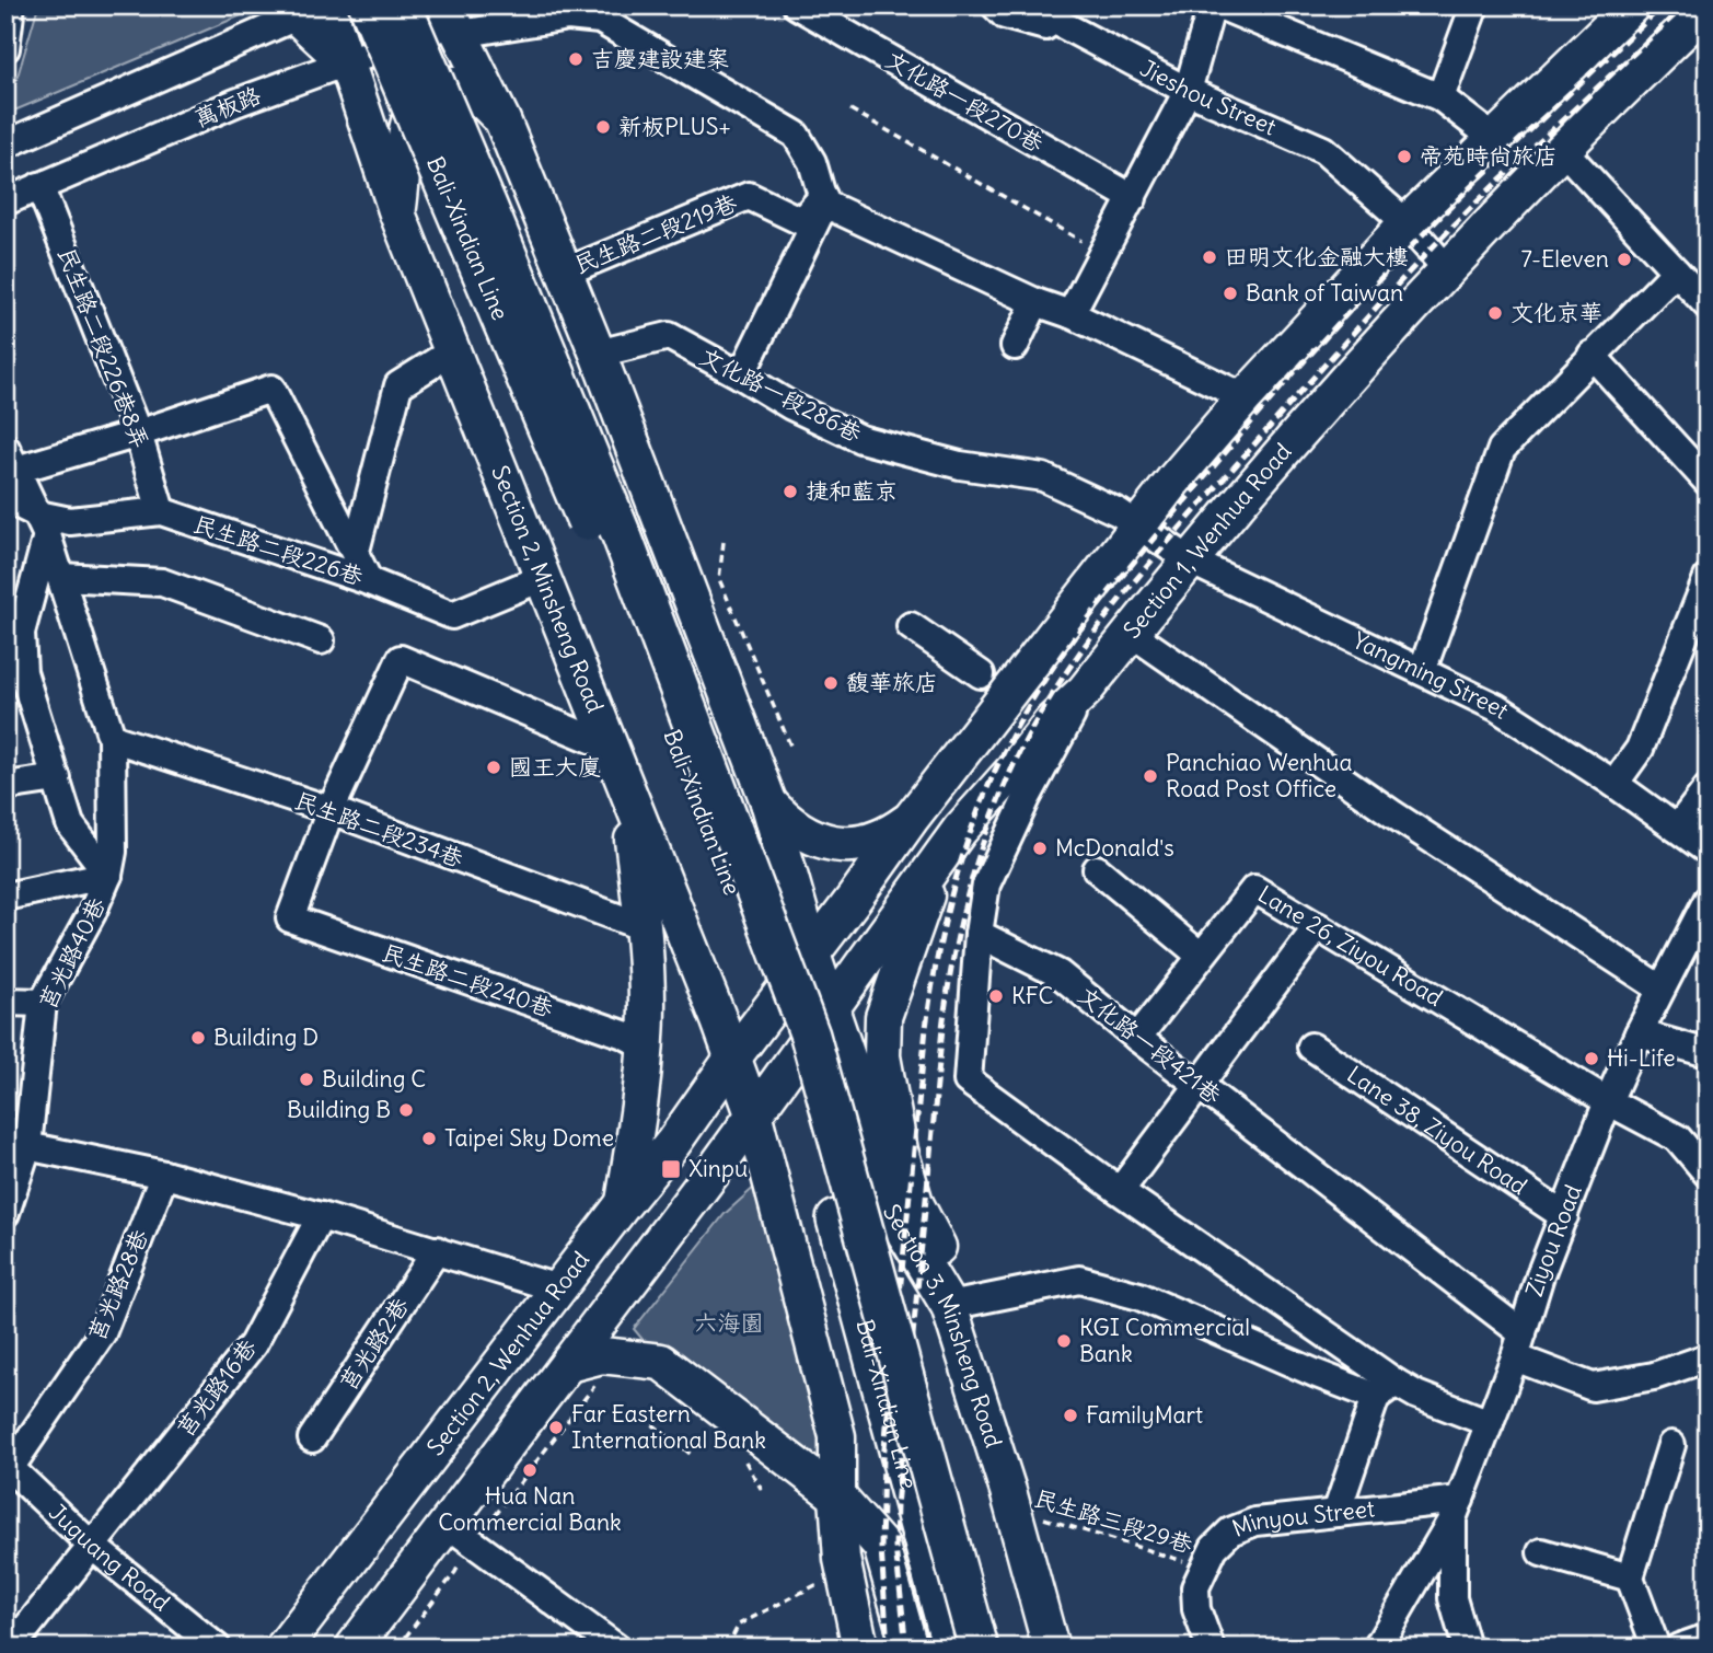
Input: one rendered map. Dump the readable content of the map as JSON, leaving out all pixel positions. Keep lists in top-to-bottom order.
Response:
{
  "streets": {
    "highway": ["Bali-Xindian Line"],
    "main road": [
      "Section 1, Wenhua Road",
      "Section 2, Minsheng Road",
      "Section 3, Minsheng Road",
      "Section 2, Wenhua Road"
    ],
    "street": [
      "Jieshou Street",
      "文化路一段270巷",
      "萬板路",
      "民生路二段219巷",
      "民生路二段226巷8弄",
      "文化路一段286巷",
      "民生路二段226巷",
      "Yangming Street",
      "民生路二段234巷",
      "Lane 26, Ziyou Road",
      "莒光路40巷",
      "民生路二段240巷",
      "文化路一段421巷",
      "Lane 38, Ziyou Road",
      "Ziyou Road",
      "莒光路28巷",
      "莒光路2巷",
      "莒光路16巷",
      "Minyou Street",
      "Juguang Road"
    ],
    "path": ["民生路三段29巷"]
  },
  "crossings": [
    ["Jieshou Street", "Section 1, Wenhua Road"],
    ["萬板路", "民生路二段219巷"],
    ["萬板路", "民生路二段226巷8弄"],
    ["萬板路", "Section 2, Minsheng Road"],
    ["民生路二段226巷8弄", "民生路二段226巷"],
    ["文化路一段286巷", "Yangming Street"],
    ["Section 1, Wenhua Road", "Section 2, Minsheng Road"],
    ["Section 1, Wenhua Road", "Yangming Street"],
    ["Section 1, Wenhua Road", "Section 3, Minsheng Road"],
    ["民生路二段226巷", "Section 2, Minsheng Road"],
    ["Section 2, Minsheng Road", "Section 2, Wenhua Road"],
    ["民生路二段234巷", "民生路二段240巷"],
    ["Lane 26, Ziyou Road", "文化路一段421巷"],
    ["Lane 26, Ziyou Road", "Ziyou Road"],
    ["文化路一段421巷", "Ziyou Road"],
    ["Lane 38, Ziyou Road", "Ziyou Road"],
    ["Ziyou Road", "Minyou Street"],
    ["莒光路28巷", "Juguang Road"],
    ["Section 3, Minsheng Road", "民生路三段29巷"],
    ["莒光路16巷", "Juguang Road"],
    ["民生路三段29巷", "Minyou Street"]
  ],
  "parks": ["六海園"],
  "places": {
    "other": [
      "吉慶建設建案",
      "新板PLUS+",
      "帝苑時尚旅店",
      "田明文化金融大樓",
      "7-Eleven",
      "Bank of Taiwan",
      "文化京華",
      "捷和藍京",
      "馥華旅店",
      "國王大廈",
      "Panchiao Wenhua Road Post Office",
      "McDonald's",
      "KFC",
      "Building D",
      "Hi-Life",
      "Building C",
      "Building B",
      "Taipei Sky Dome",
      "KGI Commercial Bank",
      "FamilyMart",
      "Far Eastern International Bank",
      "Hua Nan Commercial Bank"
    ],
    "transit": ["Xinpu"]
  }
}
